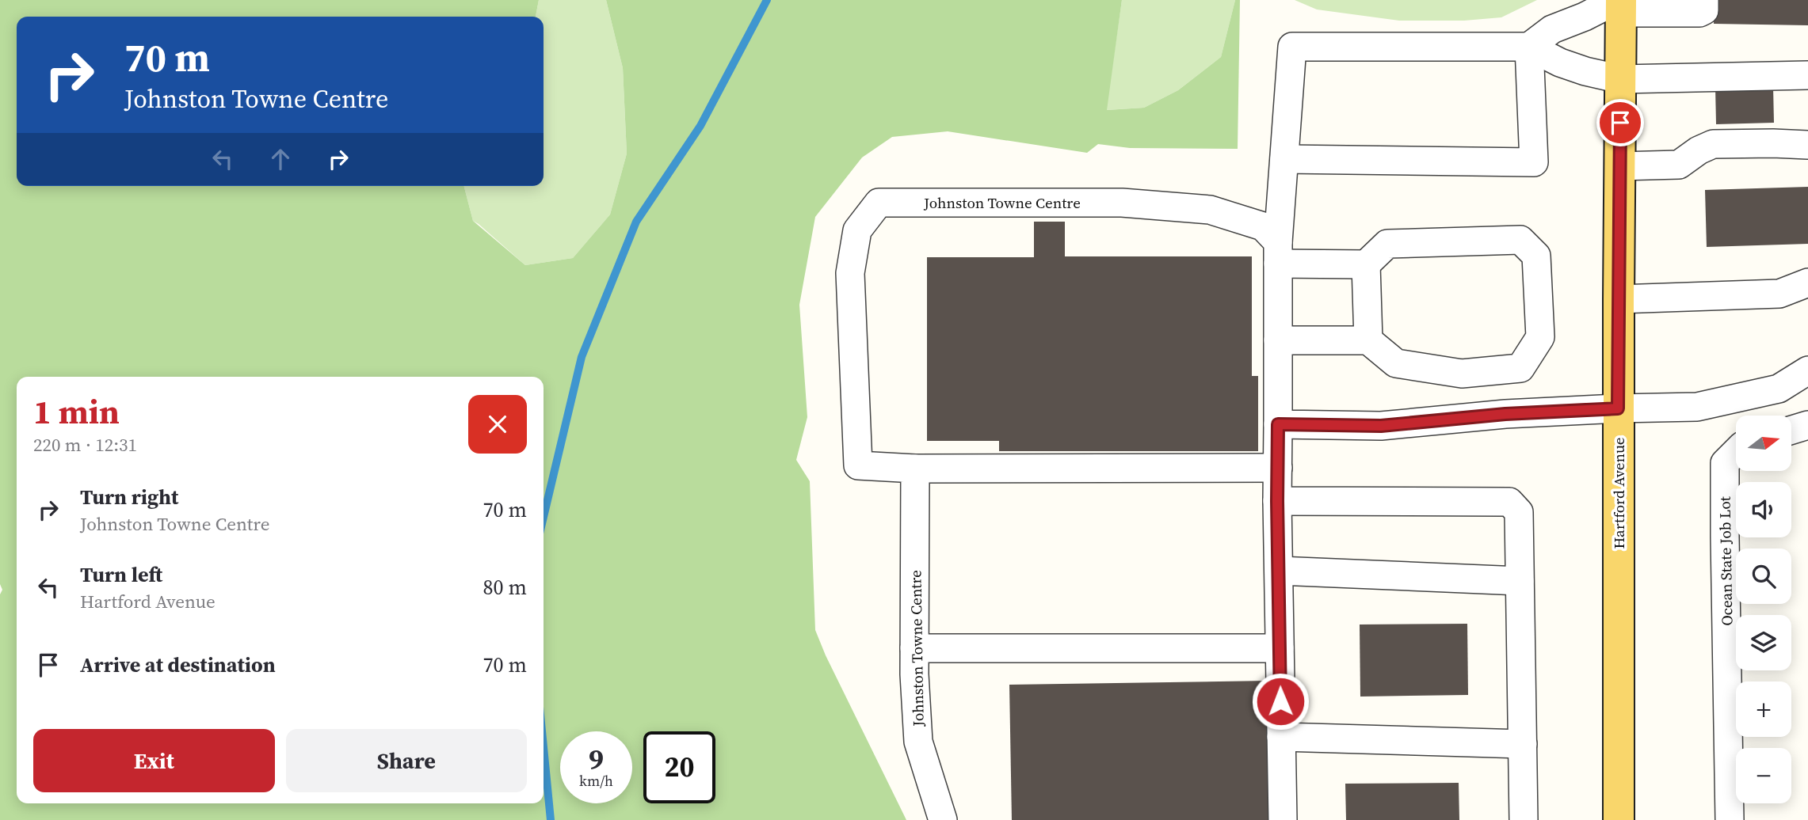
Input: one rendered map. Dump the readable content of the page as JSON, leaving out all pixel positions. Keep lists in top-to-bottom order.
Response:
{
  "streets": {
    "main road": ["Hartford Avenue"],
    "lane": ["Johnston Towne Centre", "Ocean State Job Lot"]
  },
  "north": "right",
  "page": {
    "turn": ["70 m", "Johnston Towne Centre"],
    "heading": ["1 min", "220 m · 12:31"],
    "map_buttons": ["+", "−"],
    "list": [
      {
        "name": "Turn right",
        "note": "Johnston Towne Centre",
        "value": "70 m"
      },
      {
        "name": "Turn left",
        "note": "Hartford Avenue",
        "value": "80 m"
      },
      {
        "name": "Arrive at destination",
        "value": "70 m"
      }
    ],
    "buttons": ["Exit", "Share"],
    "speed": "9 km/h",
    "limit": "20"
  }
}
